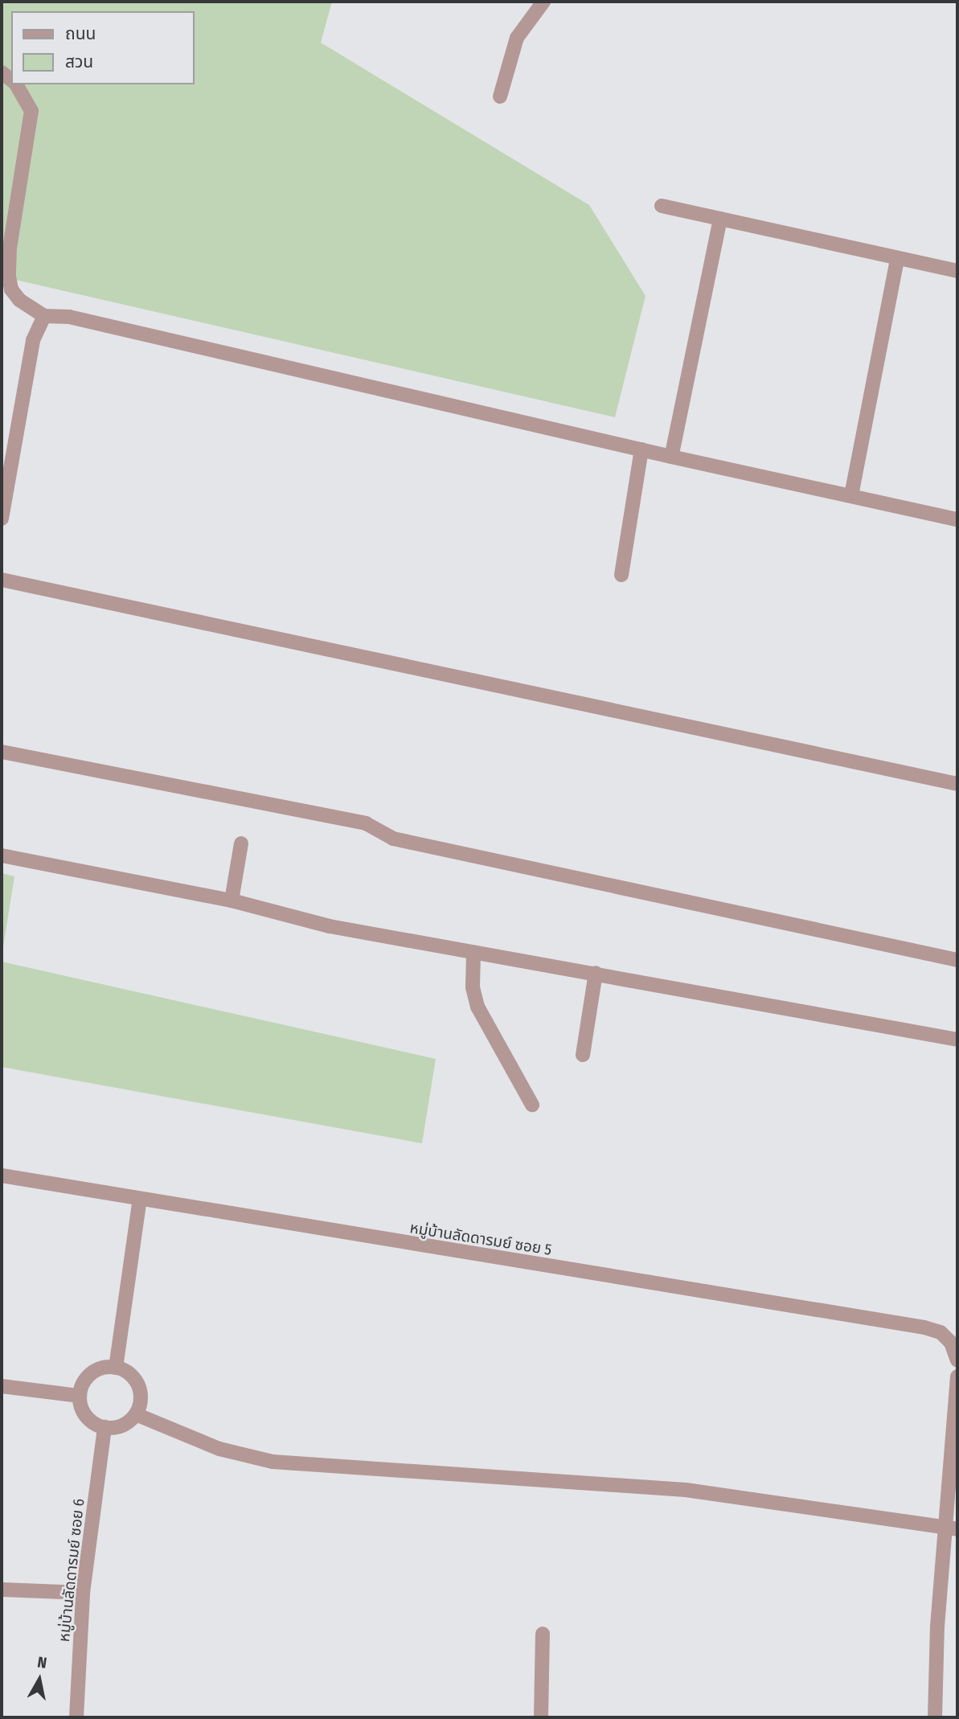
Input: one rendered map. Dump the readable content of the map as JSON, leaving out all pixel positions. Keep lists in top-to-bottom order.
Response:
{
  "streets": {
    "street": ["หมู่บ้านลัดดารมย์ ซอย 5", "หมู่บ้านลัดดารมย์ ซอย 6"]
  },
  "legend": ["ถนน", "สวน"],
  "north": "top"
}
